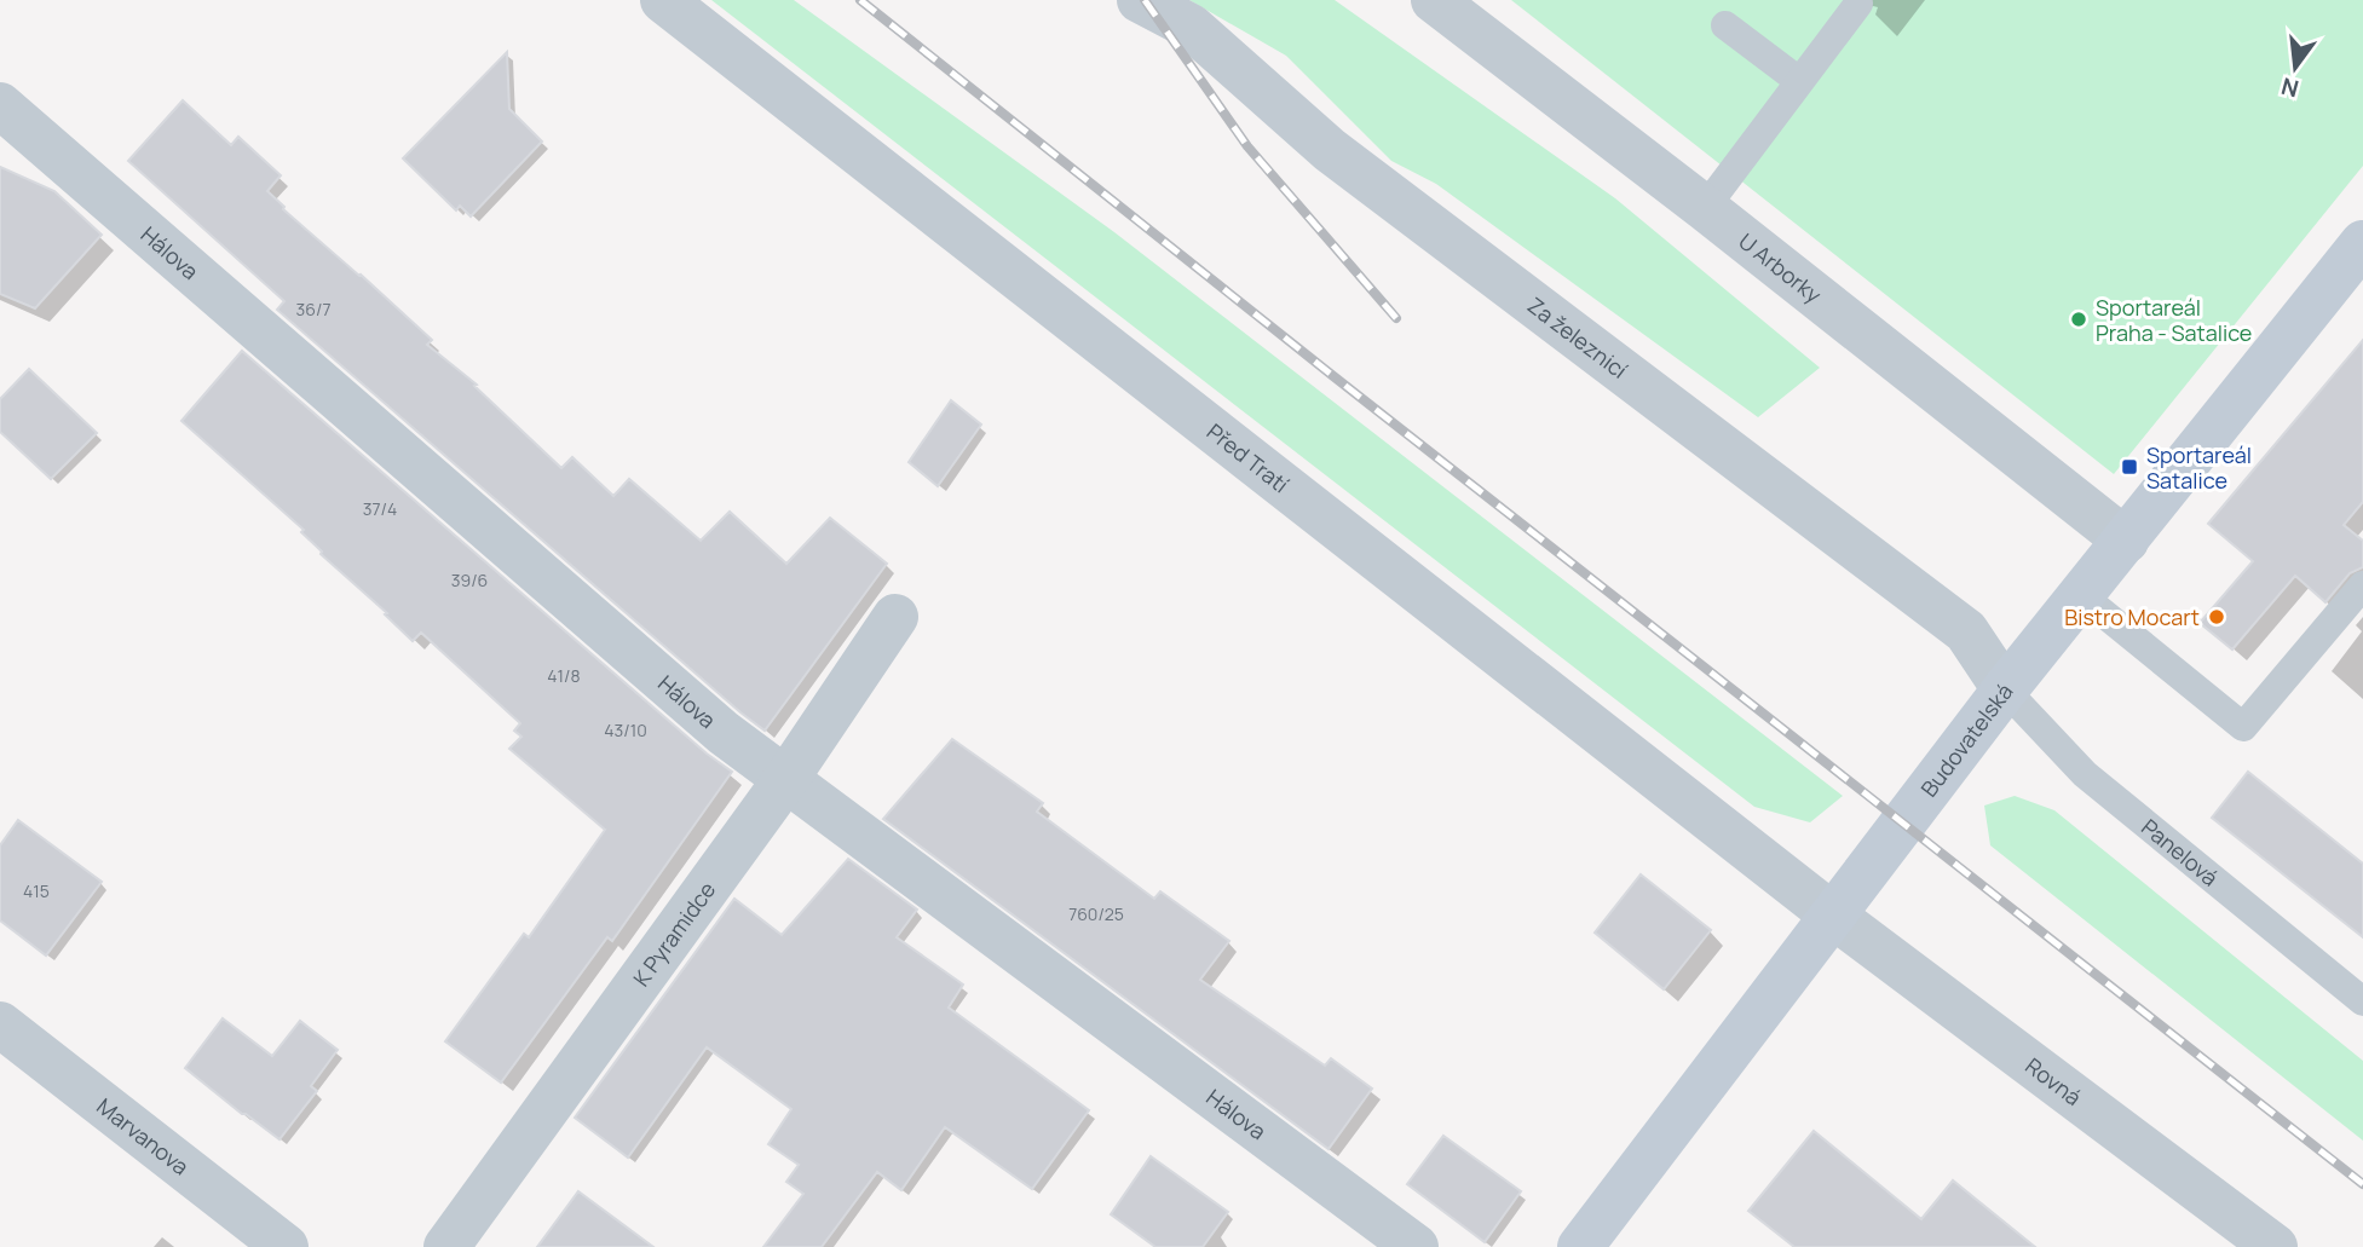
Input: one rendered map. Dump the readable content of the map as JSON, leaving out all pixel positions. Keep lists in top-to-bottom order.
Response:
{
  "streets": {
    "street": [
      "Hálova",
      "U Arborky",
      "Za železnicí",
      "Před Tratí",
      "Budovatelská",
      "K Pyramidce",
      "Rovná",
      "Marvanova"
    ],
    "lane": ["Panelová"]
  },
  "crossings": [
    ["Hálova", "K Pyramidce"],
    ["U Arborky", "Budovatelská"],
    ["Za železnicí", "Budovatelská"],
    ["Za železnicí", "Panelová"],
    ["Před Tratí", "Budovatelská"],
    ["Před Tratí", "Rovná"],
    ["Budovatelská", "Panelová"],
    ["Budovatelská", "Rovná"]
  ],
  "places": {
    "other": ["Sportareál Praha - Satalice", "Bistro Mocart"],
    "transit": ["Sportareál Satalice"]
  },
  "house_numbers": [
    "36/7",
    "37/4",
    "39/6",
    "41/8",
    "43/10",
    "415",
    "760/25"
  ],
  "north": "bottom"
}
